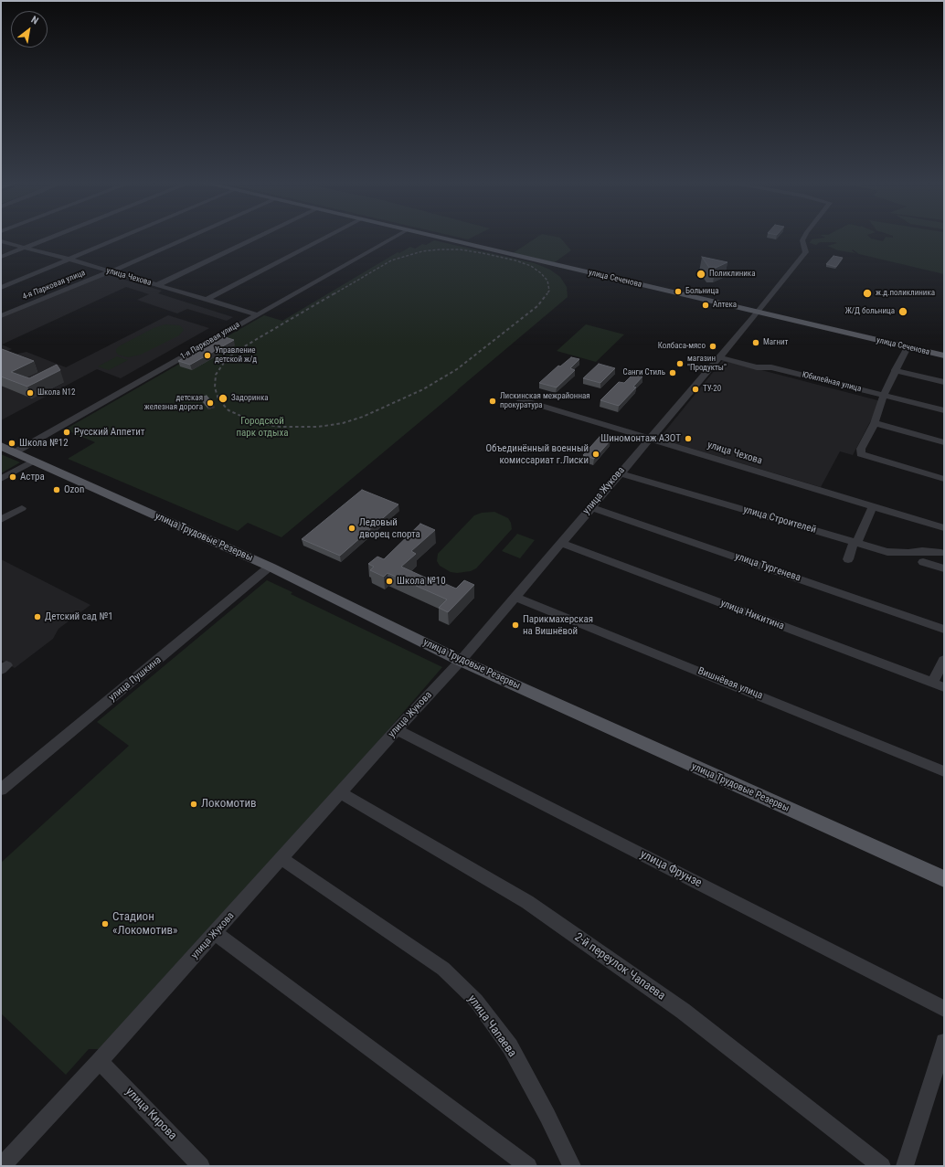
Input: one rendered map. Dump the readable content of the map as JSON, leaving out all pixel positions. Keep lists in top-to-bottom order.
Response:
{
  "streets": {
    "main road": ["улица Сеченова", "улица Трудовые Резервы"],
    "street": [
      "улица Чехова",
      "4-я Парковая улица",
      "1-я Парковая улица",
      "Юбилейная улица",
      "улица Жукова",
      "улица Строителей",
      "улица Тургенева",
      "улица Никитина",
      "улица Пушкина",
      "Вишнёвая улица",
      "улица Фрунзе",
      "2-й переулок Чапаева",
      "улица Чапаева",
      "улица Кирова"
    ]
  },
  "crossings": [
    ["улица Чехова", "4-я Парковая улица"],
    ["улица Чехова", "1-я Парковая улица"],
    ["улица Чехова", "улица Жукова"],
    ["улица Сеченова", "улица Жукова"],
    ["1-я Парковая улица", "улица Трудовые Резервы"],
    ["Юбилейная улица", "улица Жукова"],
    ["улица Жукова", "улица Строителей"],
    ["улица Жукова", "улица Трудовые Резервы"],
    ["улица Жукова", "улица Тургенева"],
    ["улица Жукова", "улица Никитина"],
    ["улица Жукова", "Вишнёвая улица"],
    ["улица Жукова", "улица Фрунзе"],
    ["улица Жукова", "2-й переулок Чапаева"],
    ["улица Жукова", "улица Чапаева"],
    ["улица Жукова", "улица Кирова"],
    ["улица Трудовые Резервы", "улица Пушкина"]
  ],
  "parks": ["Городской парк отдыха"],
  "places": [
    "Поликлиника",
    "Больница",
    "ж.д.поликлиника",
    "Аптека",
    "Ж/Д больница",
    "Магнит",
    "Колбаса-мясо",
    "Управление детской ж/д",
    "магазин \"Продукты\"",
    "Санги Стиль",
    "ТУ-20",
    "Школа N12",
    "Задоринка",
    "Лискинская межрайонная прокуратура",
    "детская железная дорога",
    "Русский Аппетит",
    "Шиномонтаж АЗОТ",
    "Школа №12",
    "Объединённый военный комиссариат г.Лиски",
    "Астра",
    "Ozon",
    "Ледовый дворец спорта",
    "Школа №10",
    "Детский сад №1",
    "Парикмахерская на Вишнёвой",
    "Локомотив",
    "Стадион «Локомотив»"
  ],
  "north": "top right"
}
